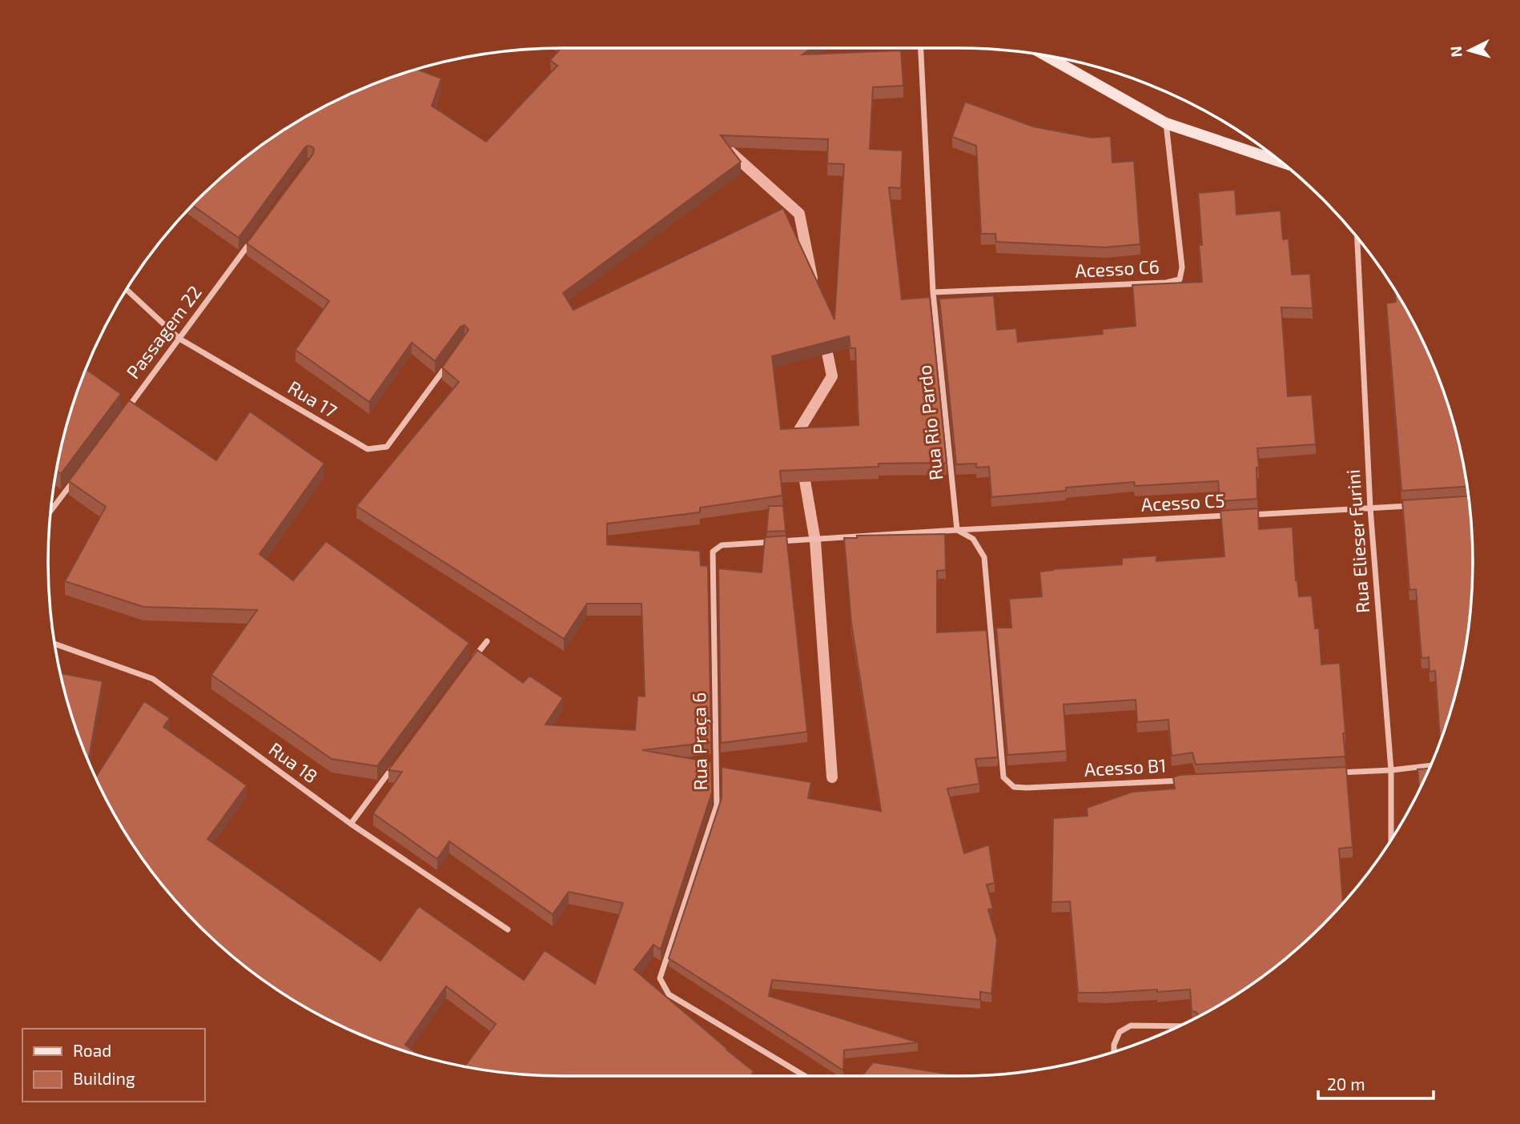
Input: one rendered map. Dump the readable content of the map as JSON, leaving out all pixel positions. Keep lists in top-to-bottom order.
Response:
{
  "streets": {
    "street": [
      "Acesso C6",
      "Passagem 22",
      "Rua 17",
      "Rua Rio Pardo",
      "Acesso C5",
      "Rua Elieser Furini",
      "Rua Praça 6",
      "Rua 18",
      "Acesso B1"
    ]
  },
  "crossings": [
    ["Acesso C6", "Rua Rio Pardo"],
    ["Passagem 22", "Rua 17"],
    ["Rua Rio Pardo", "Acesso C5"],
    ["Rua Rio Pardo", "Rua Praça 6"],
    ["Rua Rio Pardo", "Acesso B1"],
    ["Acesso C5", "Rua Elieser Furini"],
    ["Acesso C5", "Rua Praça 6"],
    ["Acesso C5", "Acesso B1"],
    ["Rua Praça 6", "Acesso B1"]
  ],
  "legend": ["Road", "Building"],
  "scale_bar": "20 m",
  "north": "left"
}
